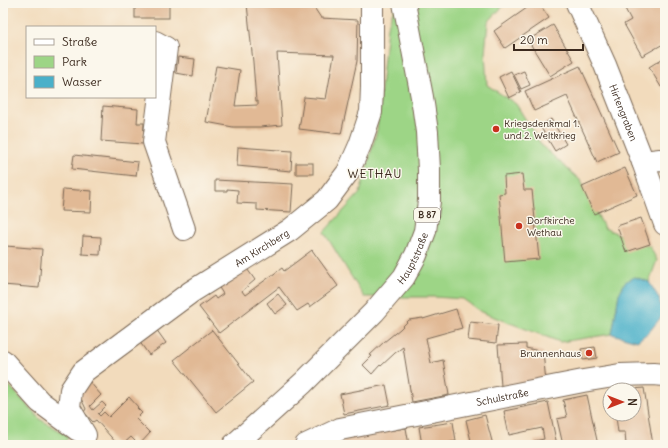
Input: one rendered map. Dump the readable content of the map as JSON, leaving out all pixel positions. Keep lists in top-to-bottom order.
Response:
{
  "streets": {
    "street": [
      "Hirtengraben",
      "B 87",
      "Am Kirchberg",
      "Hauptstraße",
      "Schulstraße"
    ]
  },
  "districts": ["WETHAU"],
  "places": ["Kriegsdenkmal 1. und 2. Weltkrieg", "Dorfkirche Wethau", "Brunnenhaus"],
  "legend": ["Straße", "Park", "Wasser"],
  "scale_bar": "20 m",
  "north": "right"
}
